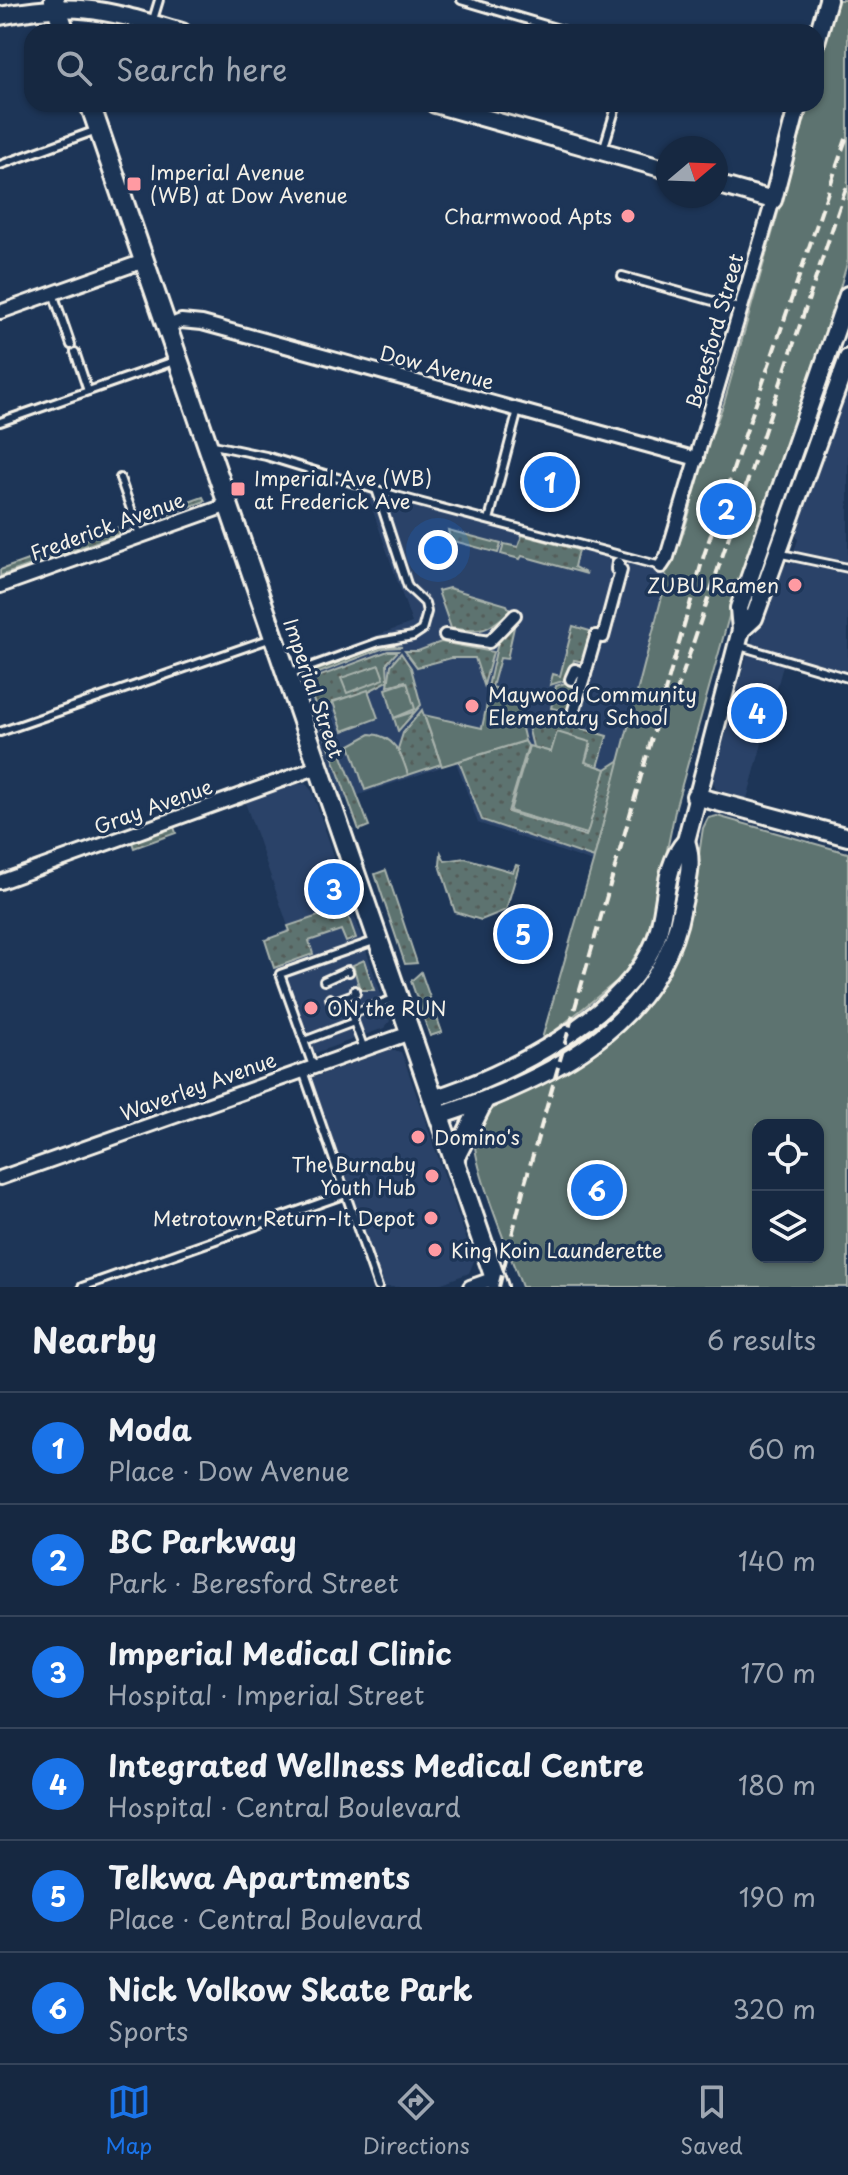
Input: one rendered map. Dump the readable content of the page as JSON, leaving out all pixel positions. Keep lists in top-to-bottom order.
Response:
{
  "streets": {
    "main road": ["Imperial Street"],
    "street": [
      "Beresford Street",
      "Dow Avenue",
      "Frederick Avenue",
      "Gray Avenue",
      "Waverley Avenue"
    ]
  },
  "crossings": [
    ["Beresford Street", "Dow Avenue"],
    ["Dow Avenue", "Imperial Street"],
    ["Frederick Avenue", "Imperial Street"],
    ["Imperial Street", "Gray Avenue"],
    ["Imperial Street", "Waverley Avenue"]
  ],
  "places": {
    "transit": ["Imperial Avenue (WB) at Dow Avenue", "Imperial Ave (WB) at Frederick Ave"],
    "other": [
      "Charmwood Apts",
      "ZUBU Ramen",
      "Maywood Community Elementary School",
      "ON the RUN",
      "Domino's",
      "The Burnaby Youth Hub",
      "Metrotown Return-It Depot",
      "King Koin Launderette"
    ]
  },
  "north": "right",
  "page": {
    "search": "Search here",
    "pins": [
      "1",
      "2",
      "4",
      "3",
      "5",
      "6"
    ],
    "heading": ["Nearby", "6 results"],
    "list": [
      {
        "mark": "1",
        "name": "Moda",
        "note": "Place · Dow Avenue",
        "value": "60 m"
      },
      {
        "mark": "2",
        "name": "BC Parkway",
        "note": "Park · Beresford Street",
        "value": "140 m"
      },
      {
        "mark": "3",
        "name": "Imperial Medical Clinic",
        "note": "Hospital · Imperial Street",
        "value": "170 m"
      },
      {
        "mark": "4",
        "name": "Integrated Wellness Medical Centre",
        "note": "Hospital · Central Boulevard",
        "value": "180 m"
      },
      {
        "mark": "5",
        "name": "Telkwa Apartments",
        "note": "Place · Central Boulevard",
        "value": "190 m"
      },
      {
        "mark": "6",
        "name": "Nick Volkow Skate Park",
        "note": "Sports",
        "value": "320 m"
      }
    ],
    "nav": ["Map", "Directions", "Saved"]
  }
}
